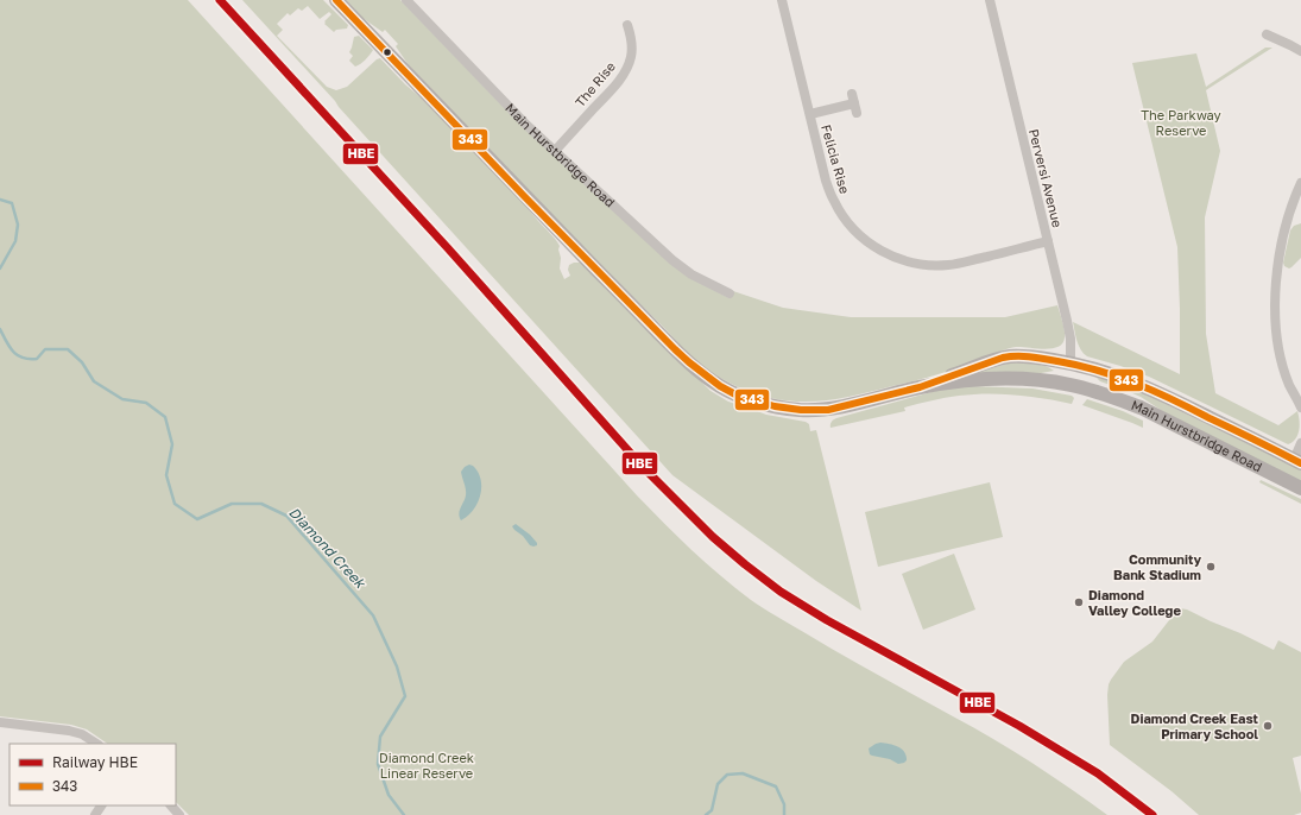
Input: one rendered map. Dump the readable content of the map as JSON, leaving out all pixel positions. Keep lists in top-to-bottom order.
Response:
{
  "streets": {
    "main road": ["Main Hurstbridge Road"],
    "street": ["The Rise", "Felicia Rise", "Perversi Avenue"]
  },
  "crossings": [
    ["The Rise", "Main Hurstbridge Road"],
    ["Main Hurstbridge Road", "Perversi Avenue"],
    ["Felicia Rise", "Perversi Avenue"]
  ],
  "water": ["Diamond Creek"],
  "parks": ["The Parkway Reserve", "Diamond Creek Linear Reserve"],
  "places": ["Community Bank Stadium", "Diamond Valley College", "Diamond Creek East Primary School"],
  "lines": ["rail line HBE", "transit line 343"],
  "legend": ["Railway HBE", "343"]
}
